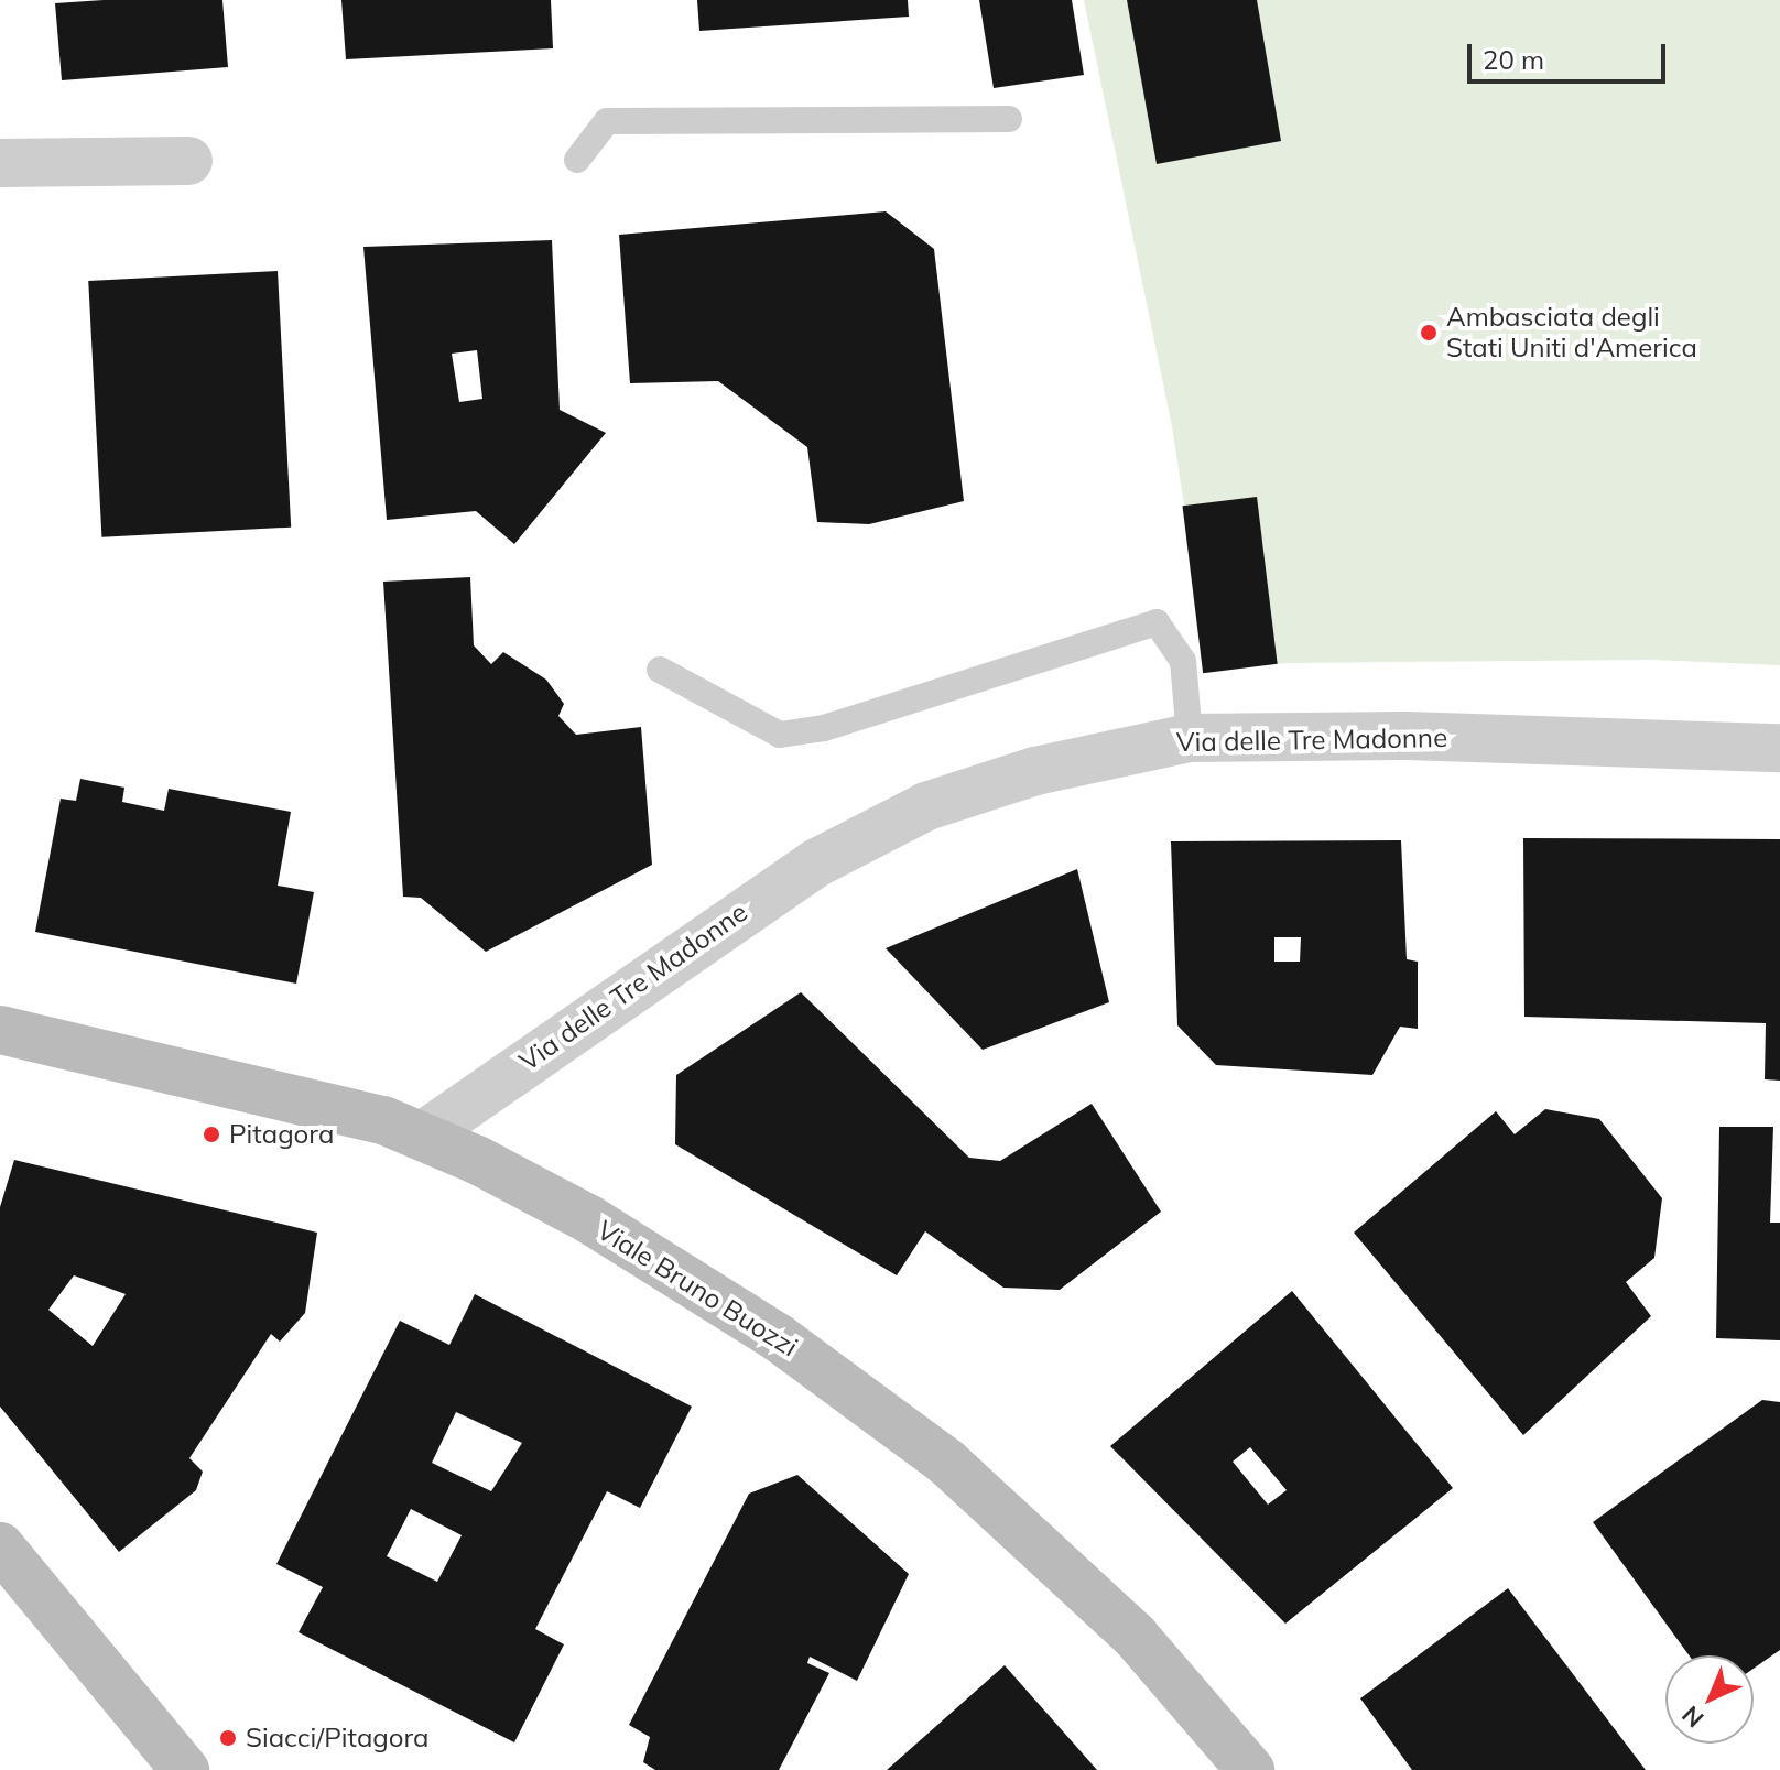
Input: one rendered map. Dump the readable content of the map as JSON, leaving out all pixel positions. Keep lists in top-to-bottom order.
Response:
{
  "streets": {
    "street": ["Via delle Tre Madonne", "Viale Bruno Buozzi"]
  },
  "crossings": [
    ["Via delle Tre Madonne", "Viale Bruno Buozzi"]
  ],
  "places": ["Ambasciata degli Stati Uniti d'America", "Pitagora", "Siacci/Pitagora"],
  "scale_bar": "20 m",
  "north": "bottom left"
}
